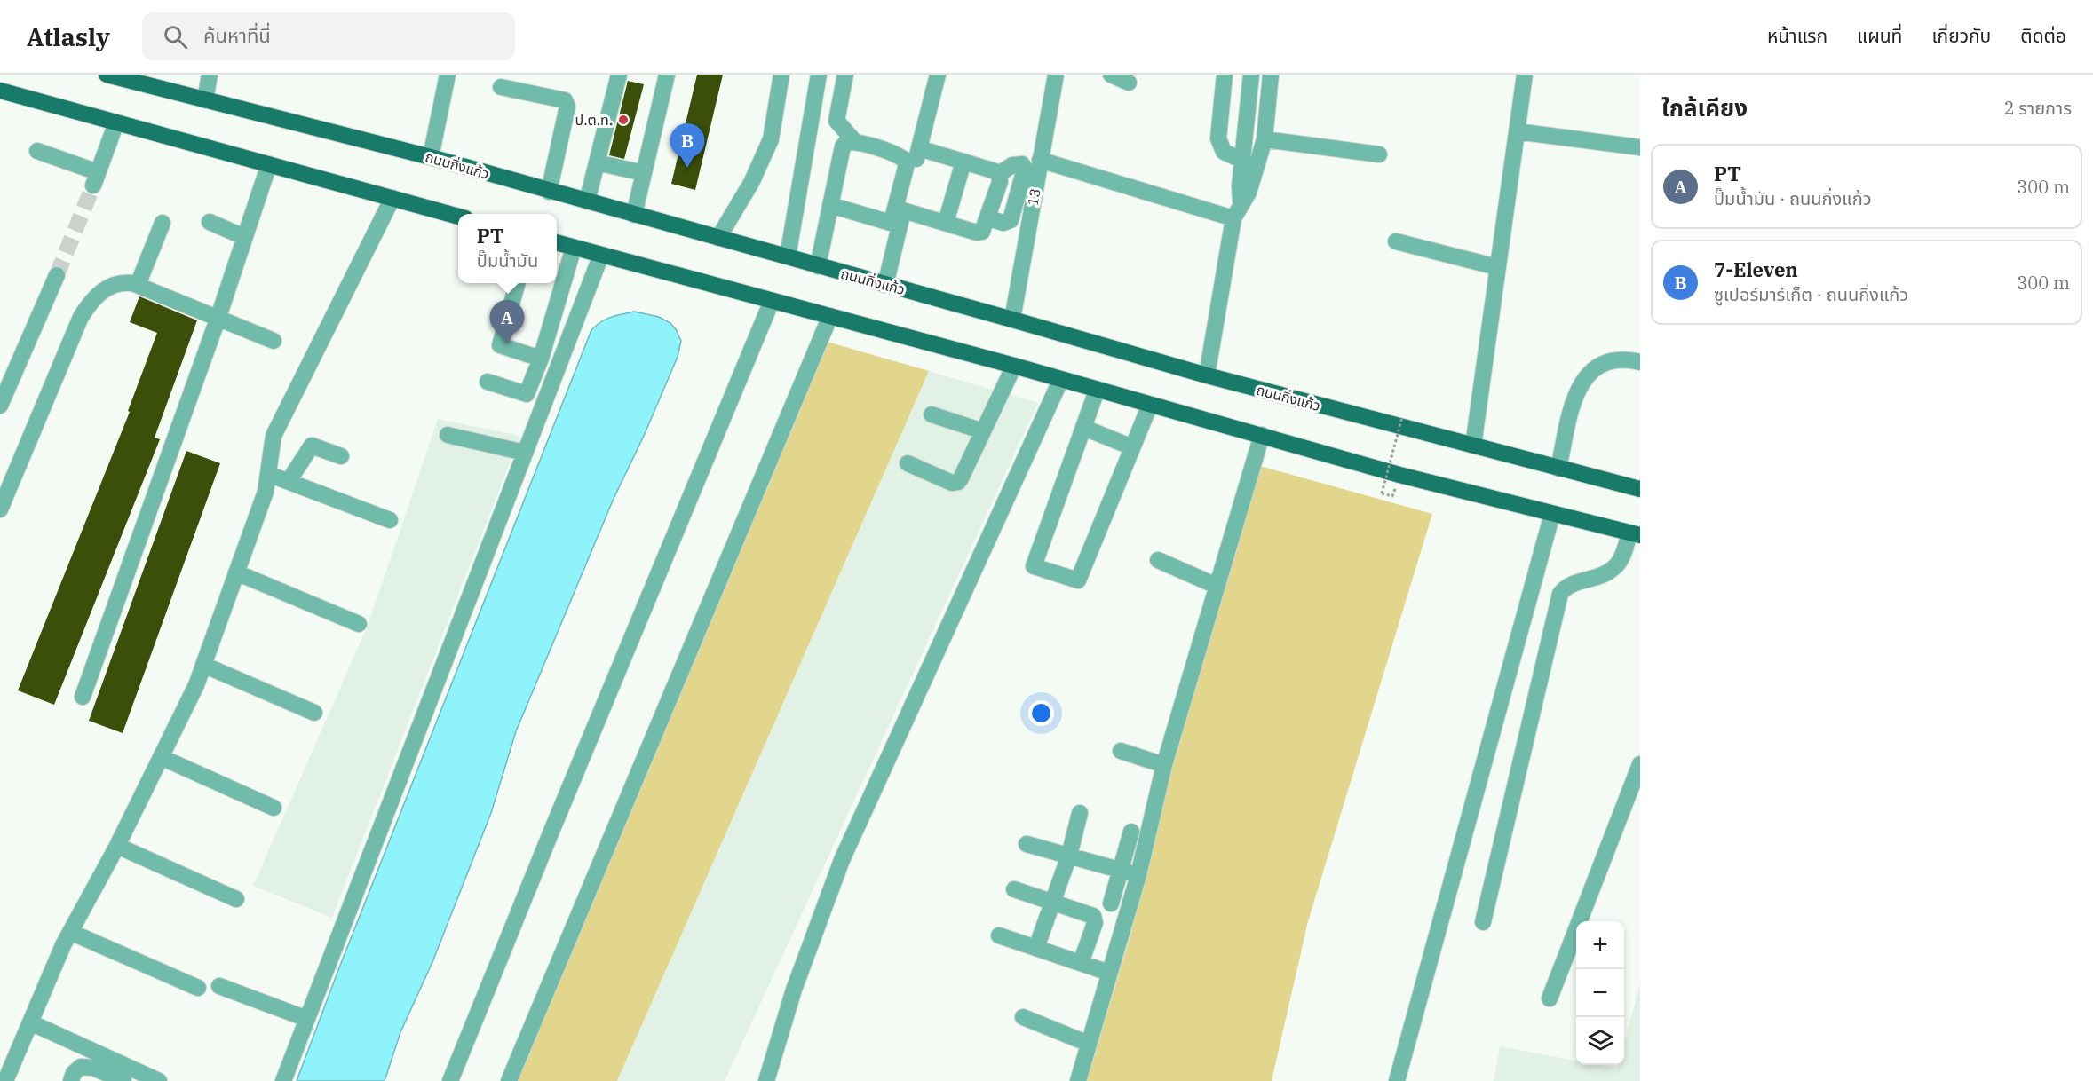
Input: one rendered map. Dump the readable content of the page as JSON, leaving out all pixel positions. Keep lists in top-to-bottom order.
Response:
{
  "streets": {
    "main road": ["ถนนกิ่งแก้ว"],
    "street": ["13"]
  },
  "crossings": [
    ["ถนนกิ่งแก้ว", "13"]
  ],
  "places": ["ป.ต.ท."],
  "page": {
    "header": "Atlasly",
    "search": "ค้นหาที่นี่",
    "nav": [
      "หน้าแรก",
      "แผนที่",
      "เกี่ยวกับ",
      "ติดต่อ"
    ],
    "heading": ["ใกล้เคียง", "2 รายการ"],
    "pins": ["B", "A"],
    "list": [
      {
        "mark": "A",
        "name": "PT",
        "note": "ปั๊มน้ำมัน · ถนนกิ่งแก้ว",
        "value": "300 m"
      },
      {
        "mark": "B",
        "name": "7-Eleven",
        "note": "ซูเปอร์มาร์เก็ต · ถนนกิ่งแก้ว",
        "value": "300 m"
      }
    ],
    "popup": ["PT", "ปั๊มน้ำมัน"],
    "map_buttons": ["+", "−"]
  }
}
